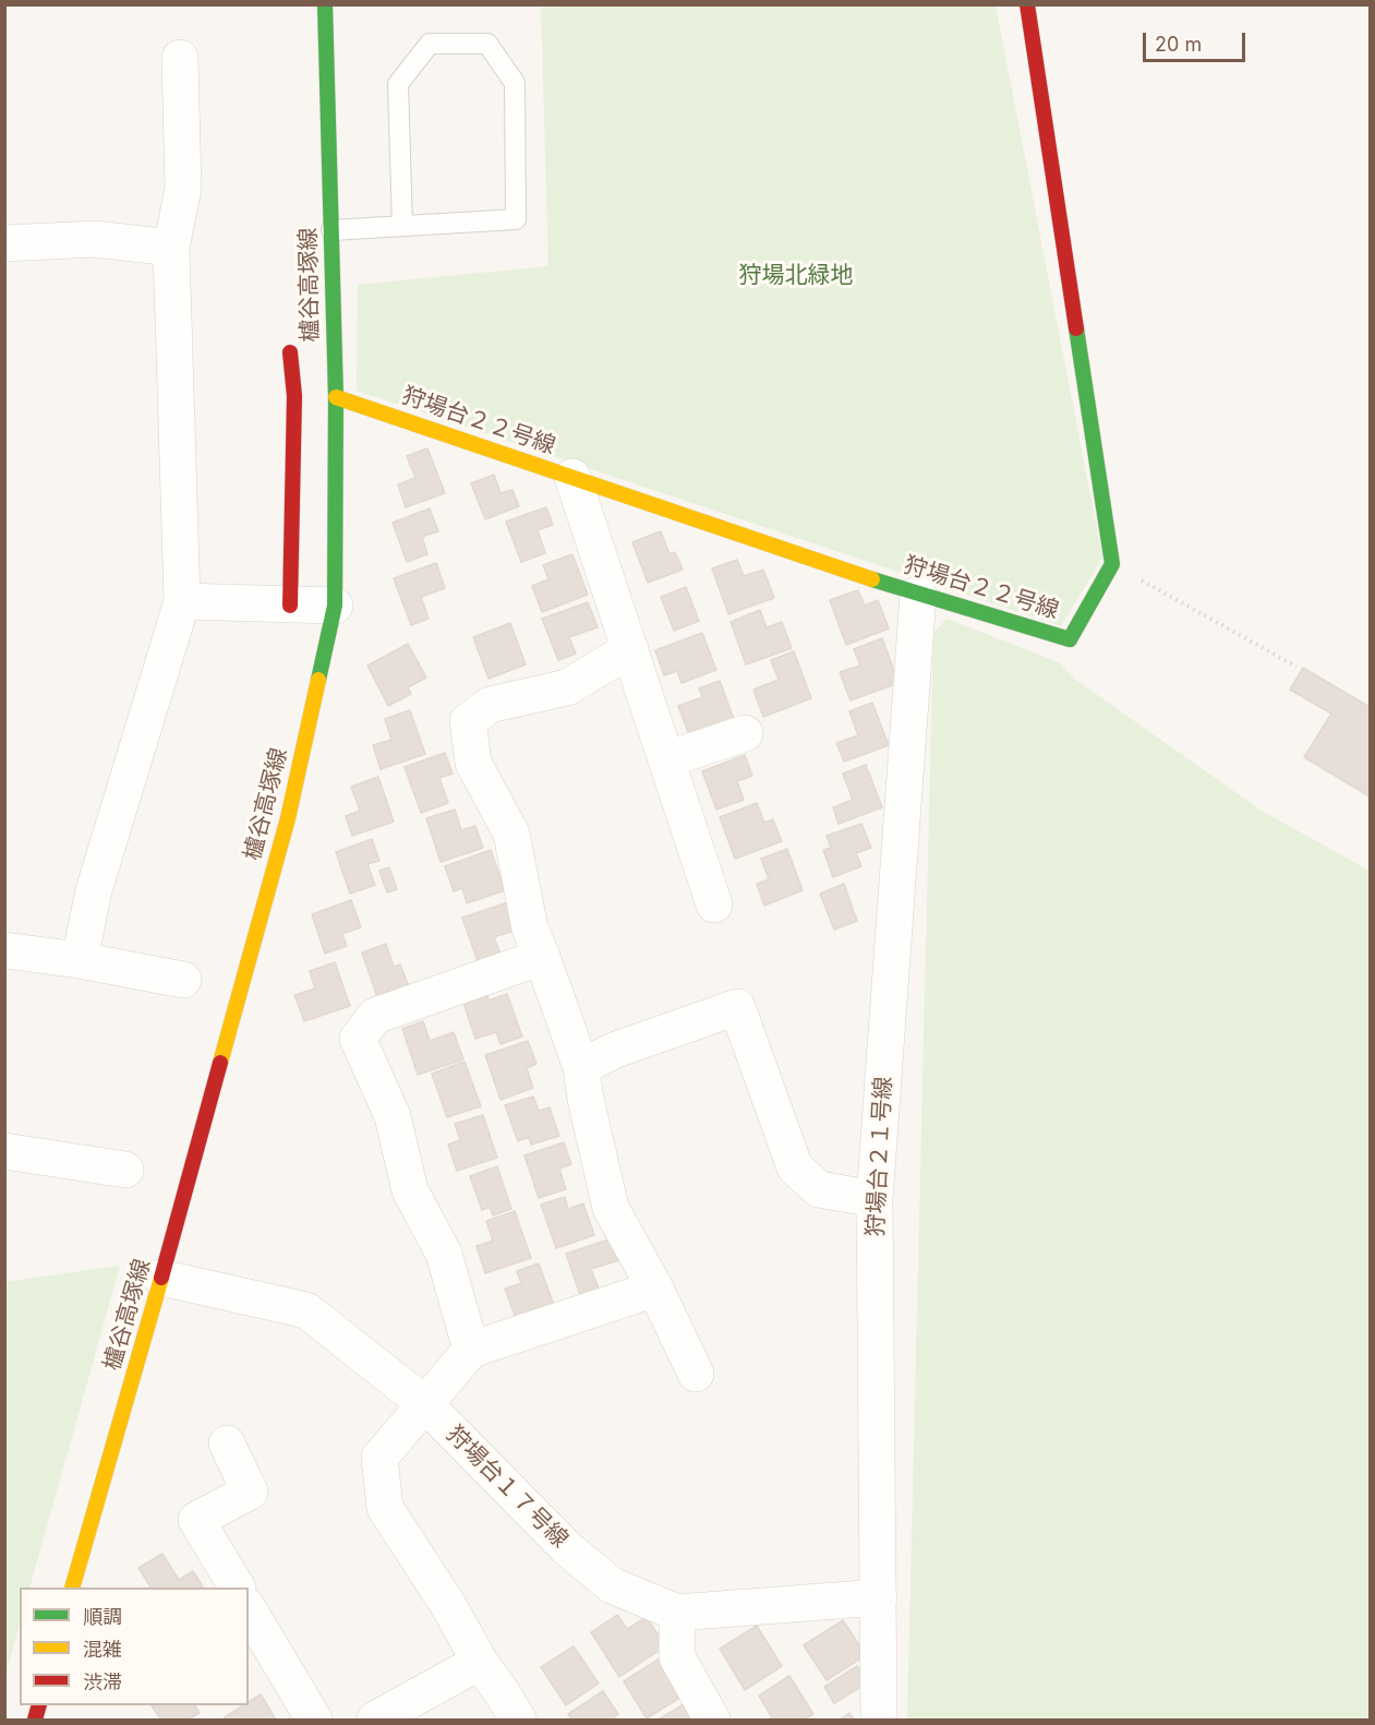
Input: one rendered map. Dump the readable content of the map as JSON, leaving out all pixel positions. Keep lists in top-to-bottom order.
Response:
{
  "streets": {
    "street": [
      "櫨谷高塚線",
      "狩場台２２号線",
      "狩場台２１号線",
      "狩場台１７号線"
    ]
  },
  "crossings": [
    ["櫨谷高塚線", "狩場台２２号線"],
    ["櫨谷高塚線", "狩場台１７号線"],
    ["狩場台２２号線", "狩場台２１号線"],
    ["狩場台２１号線", "狩場台１７号線"]
  ],
  "parks": ["狩場北緑地"],
  "legend": ["順調", "混雑", "渋滞"],
  "scale_bar": "20 m"
}
